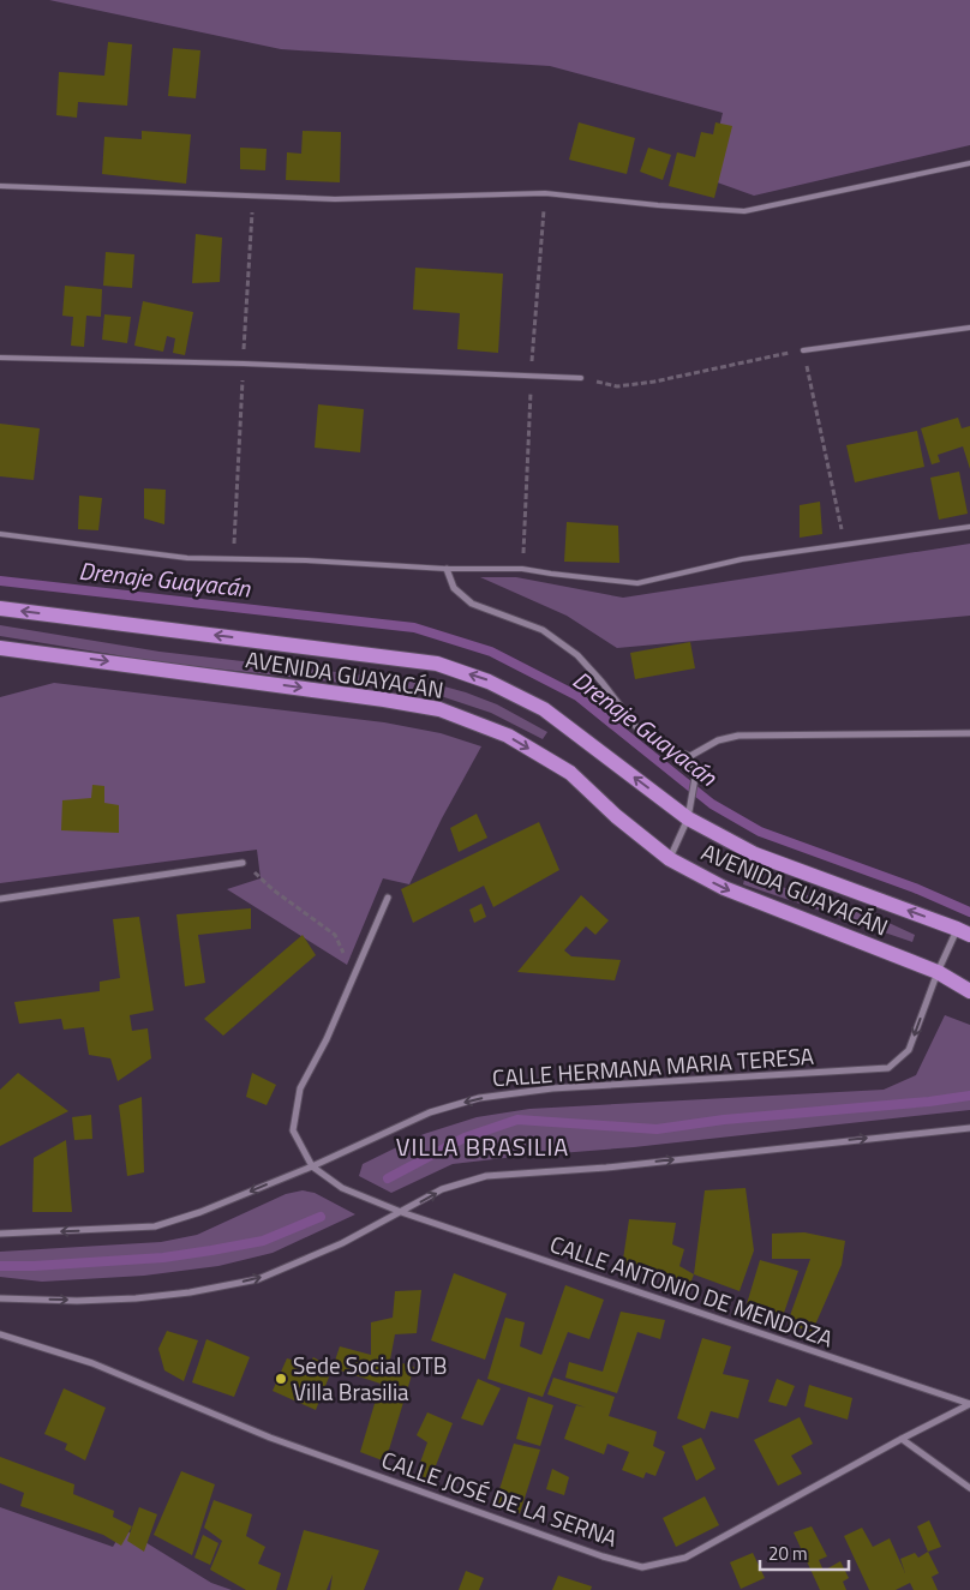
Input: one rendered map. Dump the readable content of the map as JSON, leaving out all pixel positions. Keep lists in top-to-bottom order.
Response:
{
  "streets": {
    "main road": ["AVENIDA GUAYACÁN"],
    "street": ["CALLE HERMANA MARIA TERESA", "CALLE ANTONIO DE MENDOZA", "CALLE JOSÉ DE LA SERNA"]
  },
  "crossings": [
    ["AVENIDA GUAYACÁN", "CALLE HERMANA MARIA TERESA"],
    ["CALLE HERMANA MARIA TERESA", "CALLE ANTONIO DE MENDOZA"],
    ["CALLE ANTONIO DE MENDOZA", "CALLE JOSÉ DE LA SERNA"]
  ],
  "one_way": ["CALLE HERMANA MARIA TERESA"],
  "districts": ["VILLA BRASILIA"],
  "water": ["Drenaje Guayacán"],
  "places": ["Sede Social OTB Villa Brasilia"],
  "scale_bar": "20 m"
}
